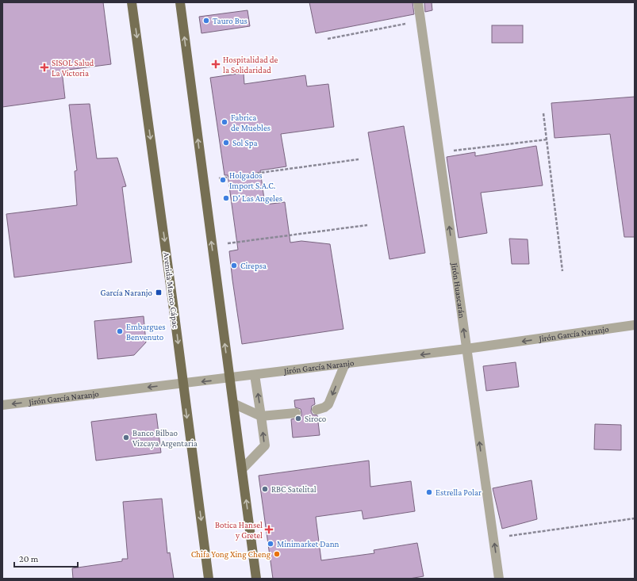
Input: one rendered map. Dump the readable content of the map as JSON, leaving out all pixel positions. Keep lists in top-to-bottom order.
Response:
{
  "streets": {
    "main road": ["Avenida Manco Cápac"],
    "street": ["Jirón Huascarán", "Jirón García Naranjo"]
  },
  "crossings": [
    ["Avenida Manco Cápac", "Jirón García Naranjo"],
    ["Jirón Huascarán", "Jirón García Naranjo"]
  ],
  "one_way": ["Jirón Huascarán", "Jirón García Naranjo"],
  "places": {
    "other": [
      "Tauro Bus",
      "Fabrica de Muebles",
      "Sol Spa",
      "Holgados Import S.A.C.",
      "D' Las Angeles",
      "Cirepsa",
      "Embargues Benvenuto",
      "Siroco",
      "Banco Bilbao Vizcaya Argentaria",
      "RBC Satelital",
      "Estrella Polar",
      "Minimarket Dann",
      "Chifa Yong Xing Cheng"
    ],
    "health": ["Hospitalidad de la Solidaridad", "SISOL Salud La Victoria", "Botica Hansel y Gretel"],
    "transit": ["García Naranjo"]
  },
  "scale_bar": "20 m"
}
